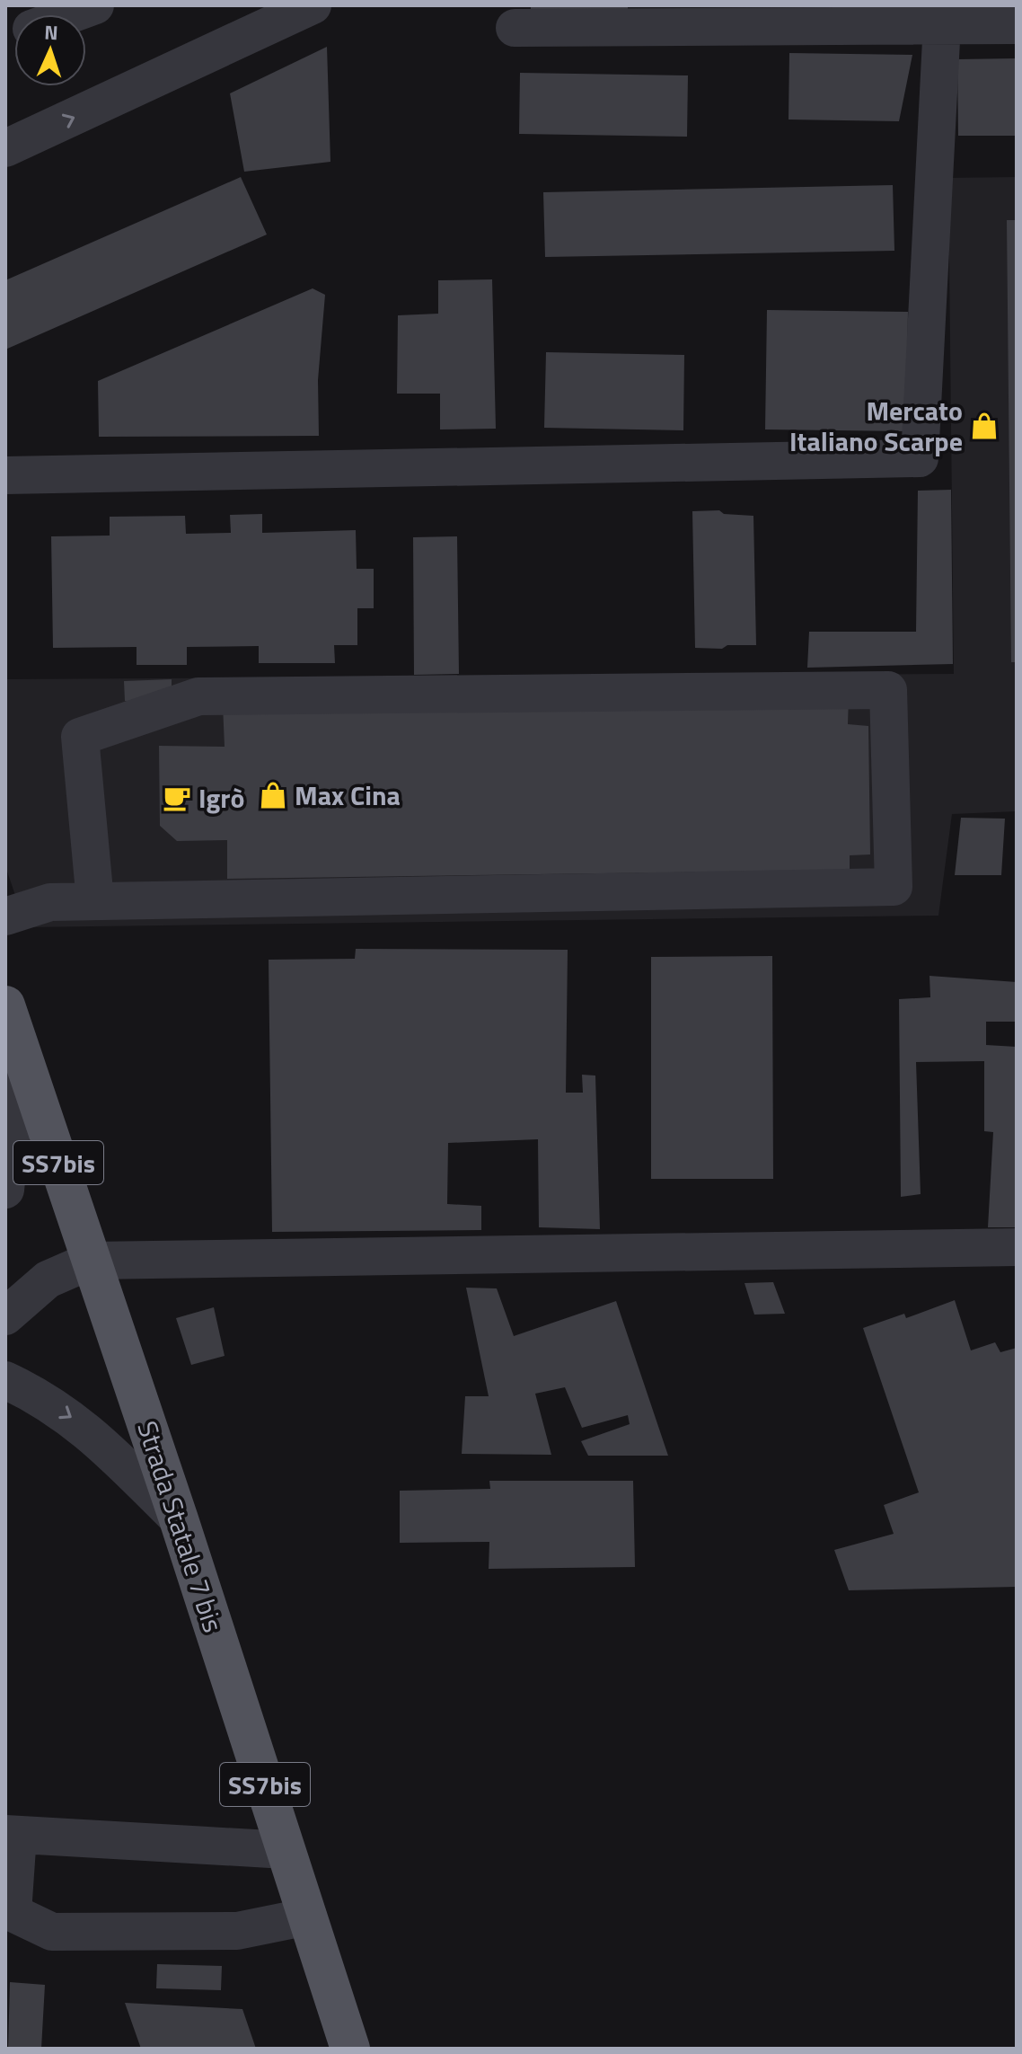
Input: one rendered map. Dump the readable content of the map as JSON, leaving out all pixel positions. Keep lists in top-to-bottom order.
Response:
{
  "streets": {
    "main road": ["SS7bis", "Strada Statale 7 bis"]
  },
  "places": {
    "shop": ["Mercato Italiano Scarpe", "Max Cina"],
    "cafe": ["Igrò"]
  },
  "north": "top"
}
